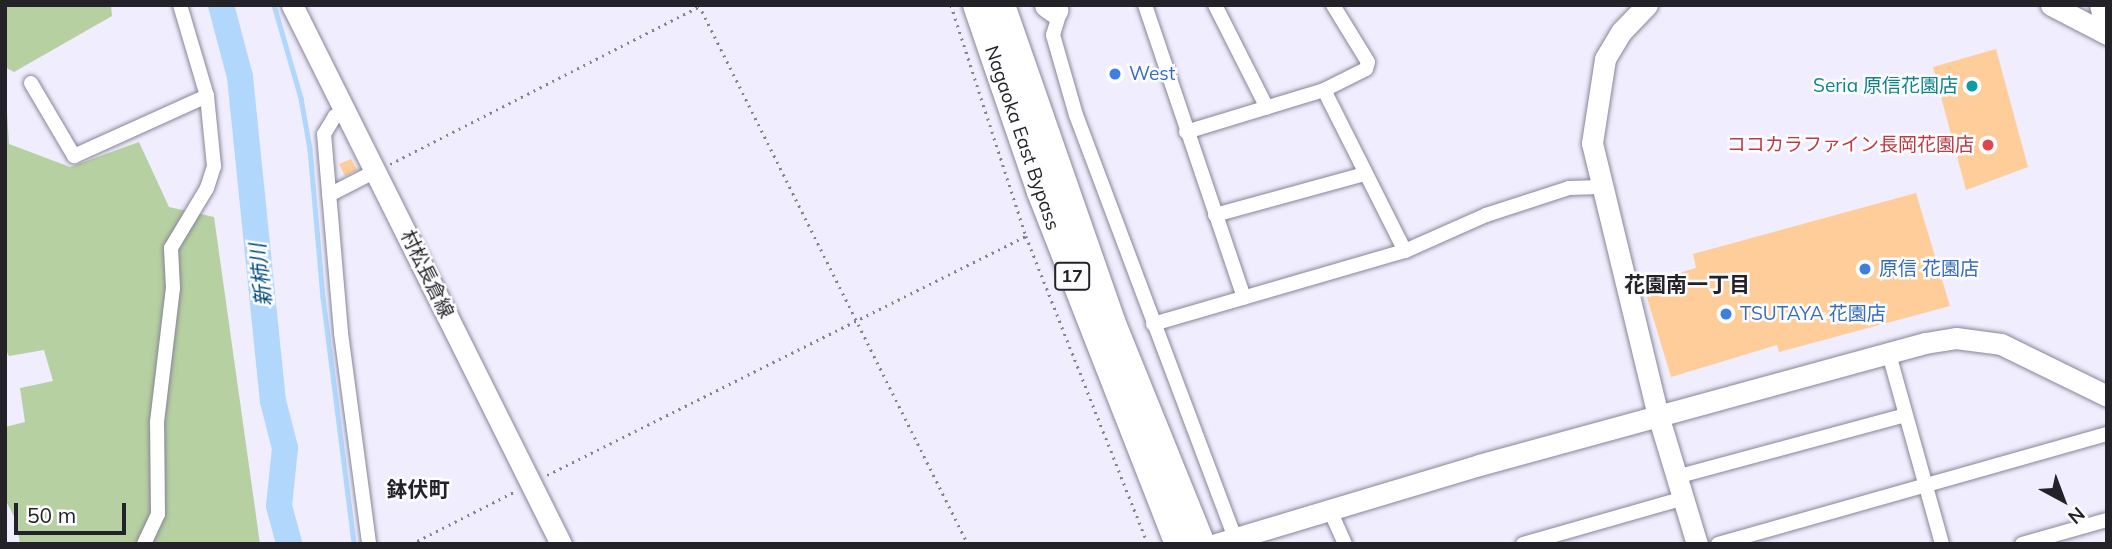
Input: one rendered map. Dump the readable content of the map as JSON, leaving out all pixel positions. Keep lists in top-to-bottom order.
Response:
{
  "streets": {
    "highway": ["Nagaoka East Bypass", "17"],
    "street": ["村松長倉線"]
  },
  "districts": ["花園南一丁目", "鉢伏町"],
  "water": ["新柿川"],
  "places": [
    "West",
    "Seria 原信花園店",
    "ココカラファイン長岡花園店",
    "原信 花園店",
    "TSUTAYA 花園店"
  ],
  "scale_bar": "50 m",
  "north": "bottom right"
}
